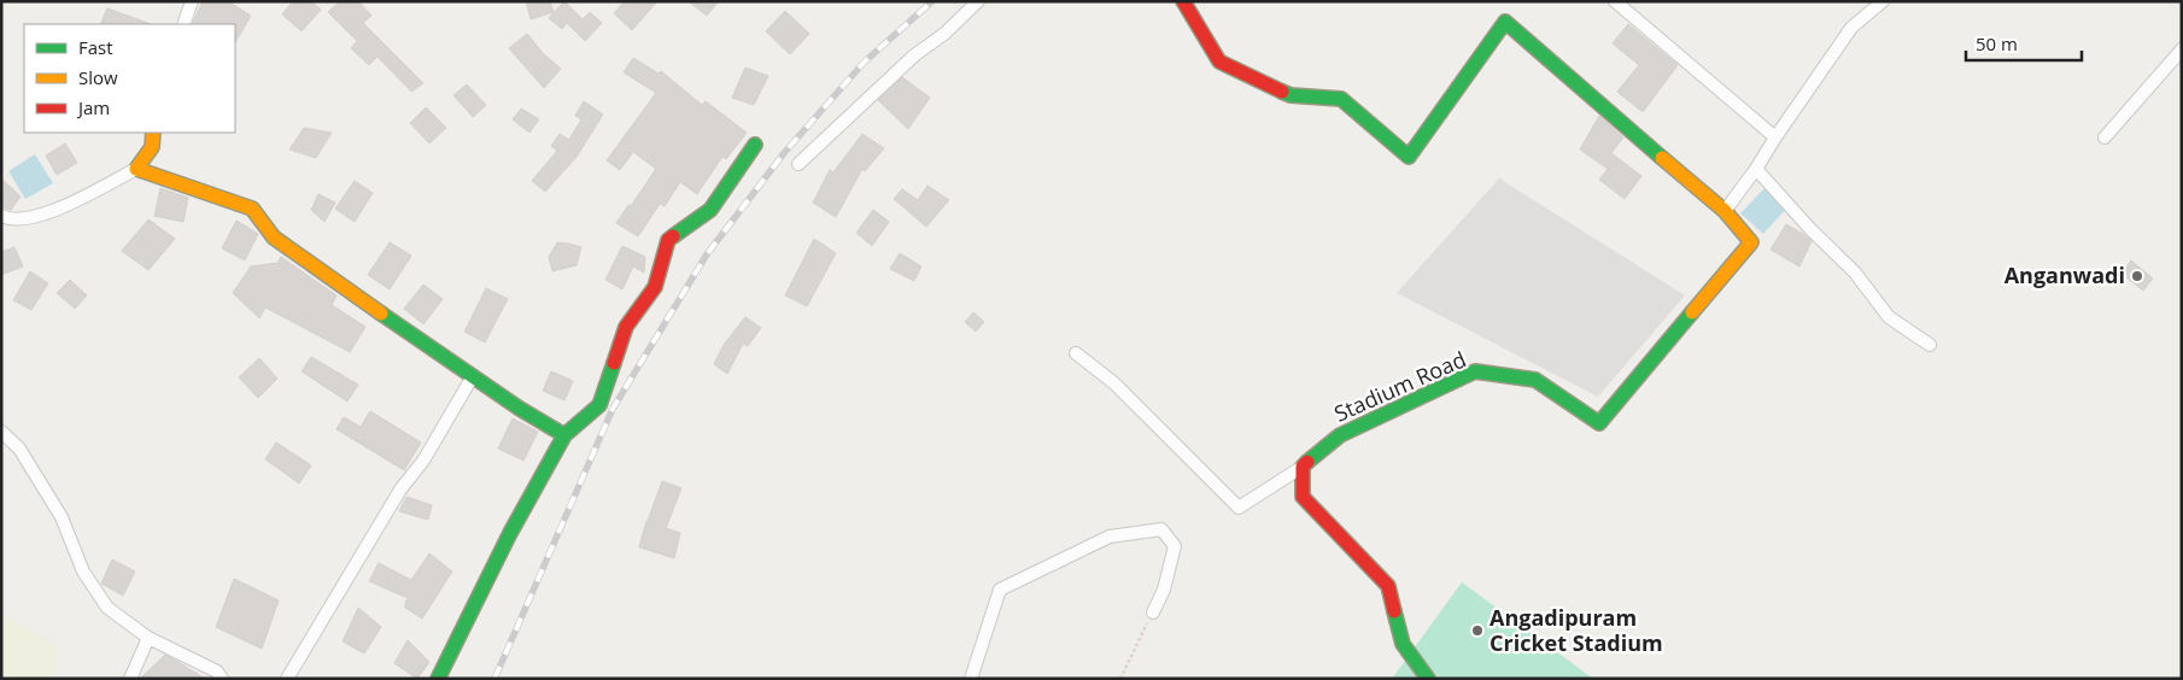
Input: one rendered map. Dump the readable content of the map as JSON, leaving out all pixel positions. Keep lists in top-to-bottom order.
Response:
{
  "streets": {
    "street": ["Stadium Road"]
  },
  "places": ["Anganwadi", "Angadipuram Cricket Stadium"],
  "legend": ["Fast", "Slow", "Jam"],
  "scale_bar": "50 m"
}
